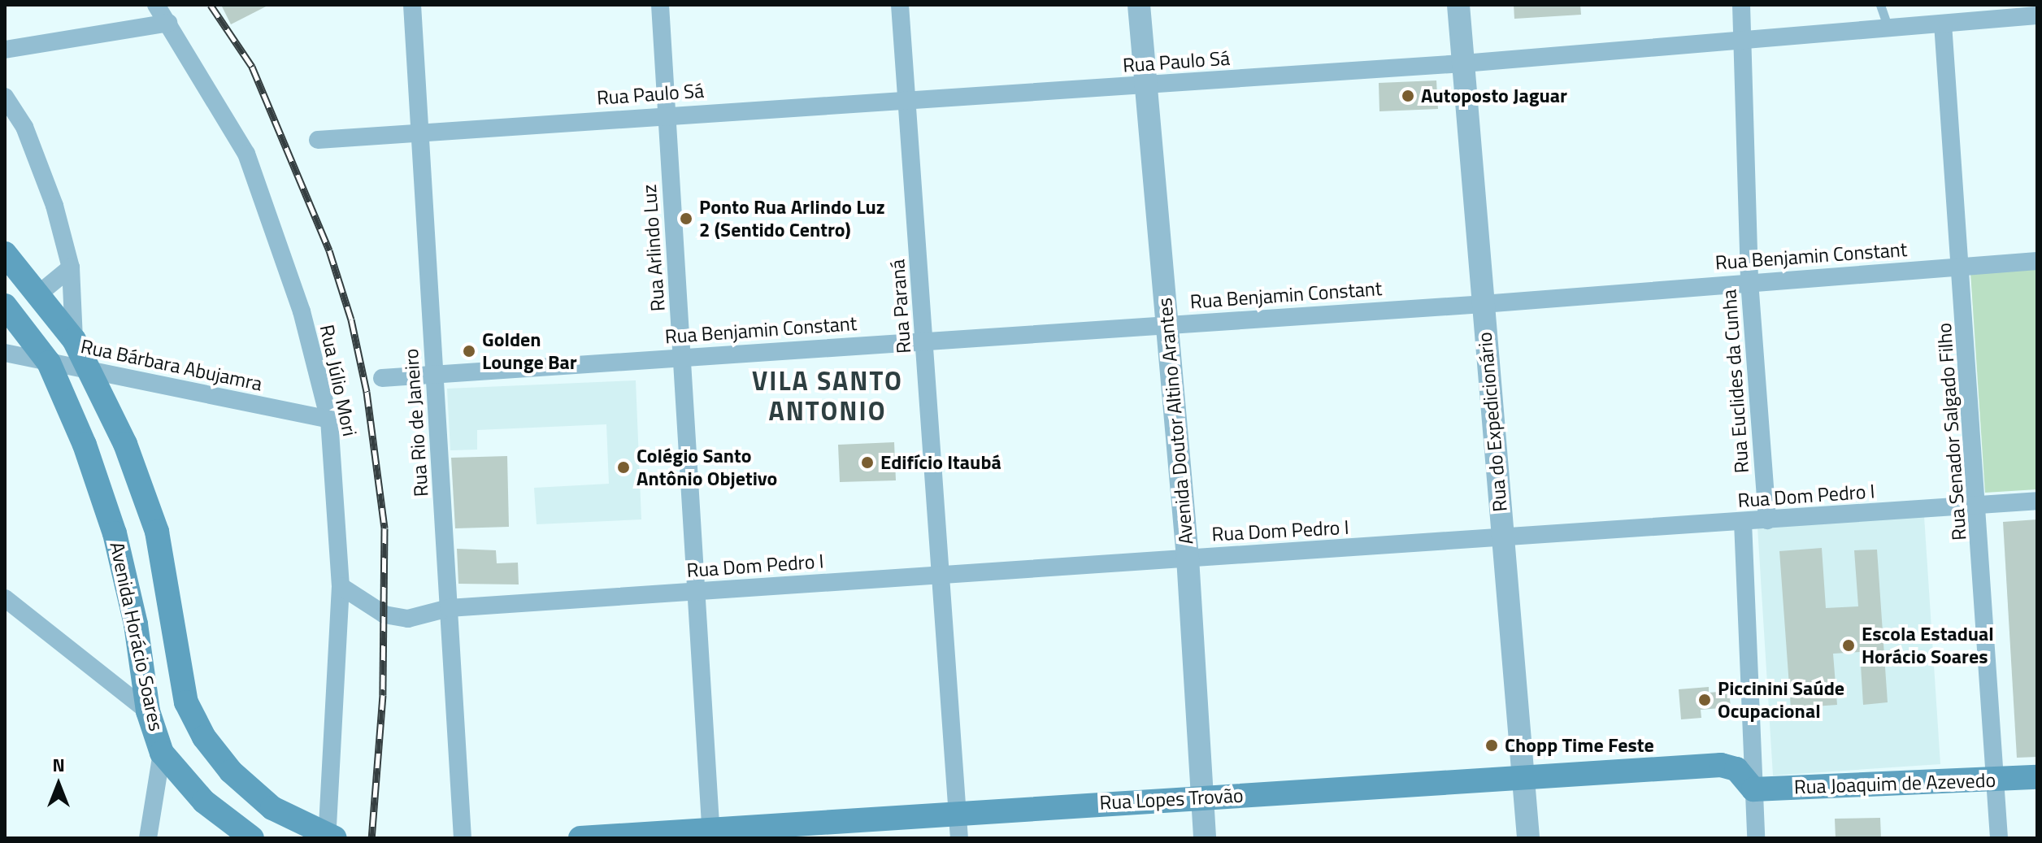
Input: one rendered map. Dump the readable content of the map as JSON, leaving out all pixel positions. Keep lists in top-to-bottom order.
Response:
{
  "streets": {
    "main road": ["Avenida Horácio Soares", "Rua Joaquim de Azevedo", "Rua Lopes Trovão"],
    "street": [
      "Rua Paulo Sá",
      "Rua Arlindo Luz",
      "Rua Benjamin Constant",
      "Rua Paraná",
      "Rua Bárbara Abujamra",
      "Rua Júlio Mori",
      "Rua Euclides da Cunha",
      "Avenida Doutor Altino Arantes",
      "Rua do Expedicionário",
      "Rua Rio de Janeiro",
      "Rua Senador Salgado Filho",
      "Rua Dom Pedro I"
    ]
  },
  "crossings": [
    ["Rua Paulo Sá", "Rua Arlindo Luz"],
    ["Rua Paulo Sá", "Rua Paraná"],
    ["Rua Paulo Sá", "Rua Euclides da Cunha"],
    ["Rua Paulo Sá", "Avenida Doutor Altino Arantes"],
    ["Rua Paulo Sá", "Rua do Expedicionário"],
    ["Rua Paulo Sá", "Rua Rio de Janeiro"],
    ["Rua Paulo Sá", "Rua Senador Salgado Filho"],
    ["Rua Arlindo Luz", "Rua Benjamin Constant"],
    ["Rua Arlindo Luz", "Rua Dom Pedro I"],
    ["Rua Arlindo Luz", "Rua Lopes Trovão"],
    ["Rua Benjamin Constant", "Rua Paraná"],
    ["Rua Benjamin Constant", "Rua Euclides da Cunha"],
    ["Rua Benjamin Constant", "Avenida Doutor Altino Arantes"],
    ["Rua Benjamin Constant", "Rua do Expedicionário"],
    ["Rua Benjamin Constant", "Rua Rio de Janeiro"],
    ["Rua Benjamin Constant", "Rua Senador Salgado Filho"],
    ["Rua Paraná", "Rua Dom Pedro I"],
    ["Rua Paraná", "Rua Lopes Trovão"],
    ["Rua Bárbara Abujamra", "Rua Júlio Mori"],
    ["Rua Bárbara Abujamra", "Avenida Horácio Soares"],
    ["Rua Júlio Mori", "Rua Dom Pedro I"],
    ["Rua Júlio Mori", "Avenida Horácio Soares"],
    ["Rua Euclides da Cunha", "Rua Dom Pedro I"],
    ["Avenida Doutor Altino Arantes", "Rua Dom Pedro I"],
    ["Avenida Doutor Altino Arantes", "Rua Lopes Trovão"],
    ["Rua do Expedicionário", "Rua Dom Pedro I"],
    ["Rua do Expedicionário", "Rua Lopes Trovão"],
    ["Rua Rio de Janeiro", "Rua Dom Pedro I"],
    ["Rua Senador Salgado Filho", "Rua Dom Pedro I"],
    ["Rua Senador Salgado Filho", "Rua Joaquim de Azevedo"],
    ["Rua Joaquim de Azevedo", "Rua Lopes Trovão"]
  ],
  "districts": ["VILA SANTO ANTONIO"],
  "places": [
    "Autoposto Jaguar",
    "Ponto Rua Arlindo Luz 2 (Sentido Centro)",
    "Golden Lounge Bar",
    "Edifício Itaubá",
    "Colégio Santo Antônio Objetivo",
    "Escola Estadual Horácio Soares",
    "Piccinini Saúde Ocupacional",
    "Chopp Time Feste"
  ],
  "north": "top"
}
